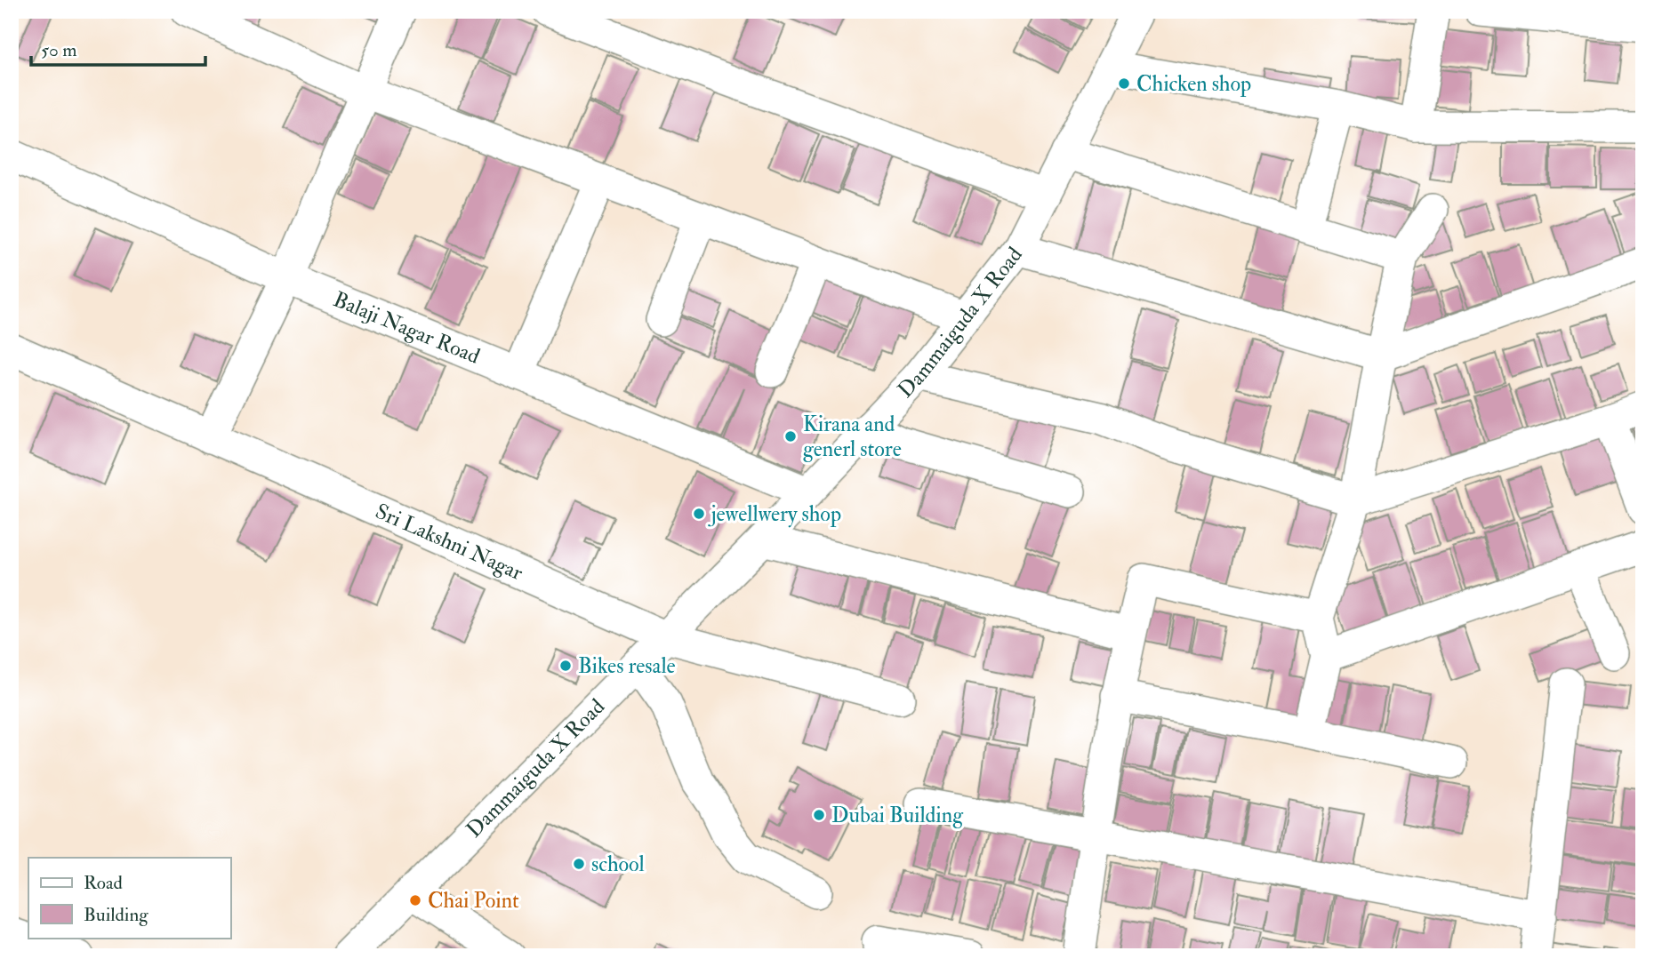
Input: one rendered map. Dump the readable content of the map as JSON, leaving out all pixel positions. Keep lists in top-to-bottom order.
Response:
{
  "streets": {
    "street": ["Dammaiguda X Road", "Balaji Nagar Road", "Sri Lakshni Nagar"]
  },
  "crossings": [
    ["Dammaiguda X Road", "Balaji Nagar Road"],
    ["Dammaiguda X Road", "Sri Lakshni Nagar"]
  ],
  "places": [
    "Chicken shop",
    "Kirana and generl store",
    "jewellwery shop",
    "Bikes resale",
    "Dubai Building",
    "school",
    "Chai Point"
  ],
  "legend": ["Road", "Building"],
  "scale_bar": "50 m"
}
